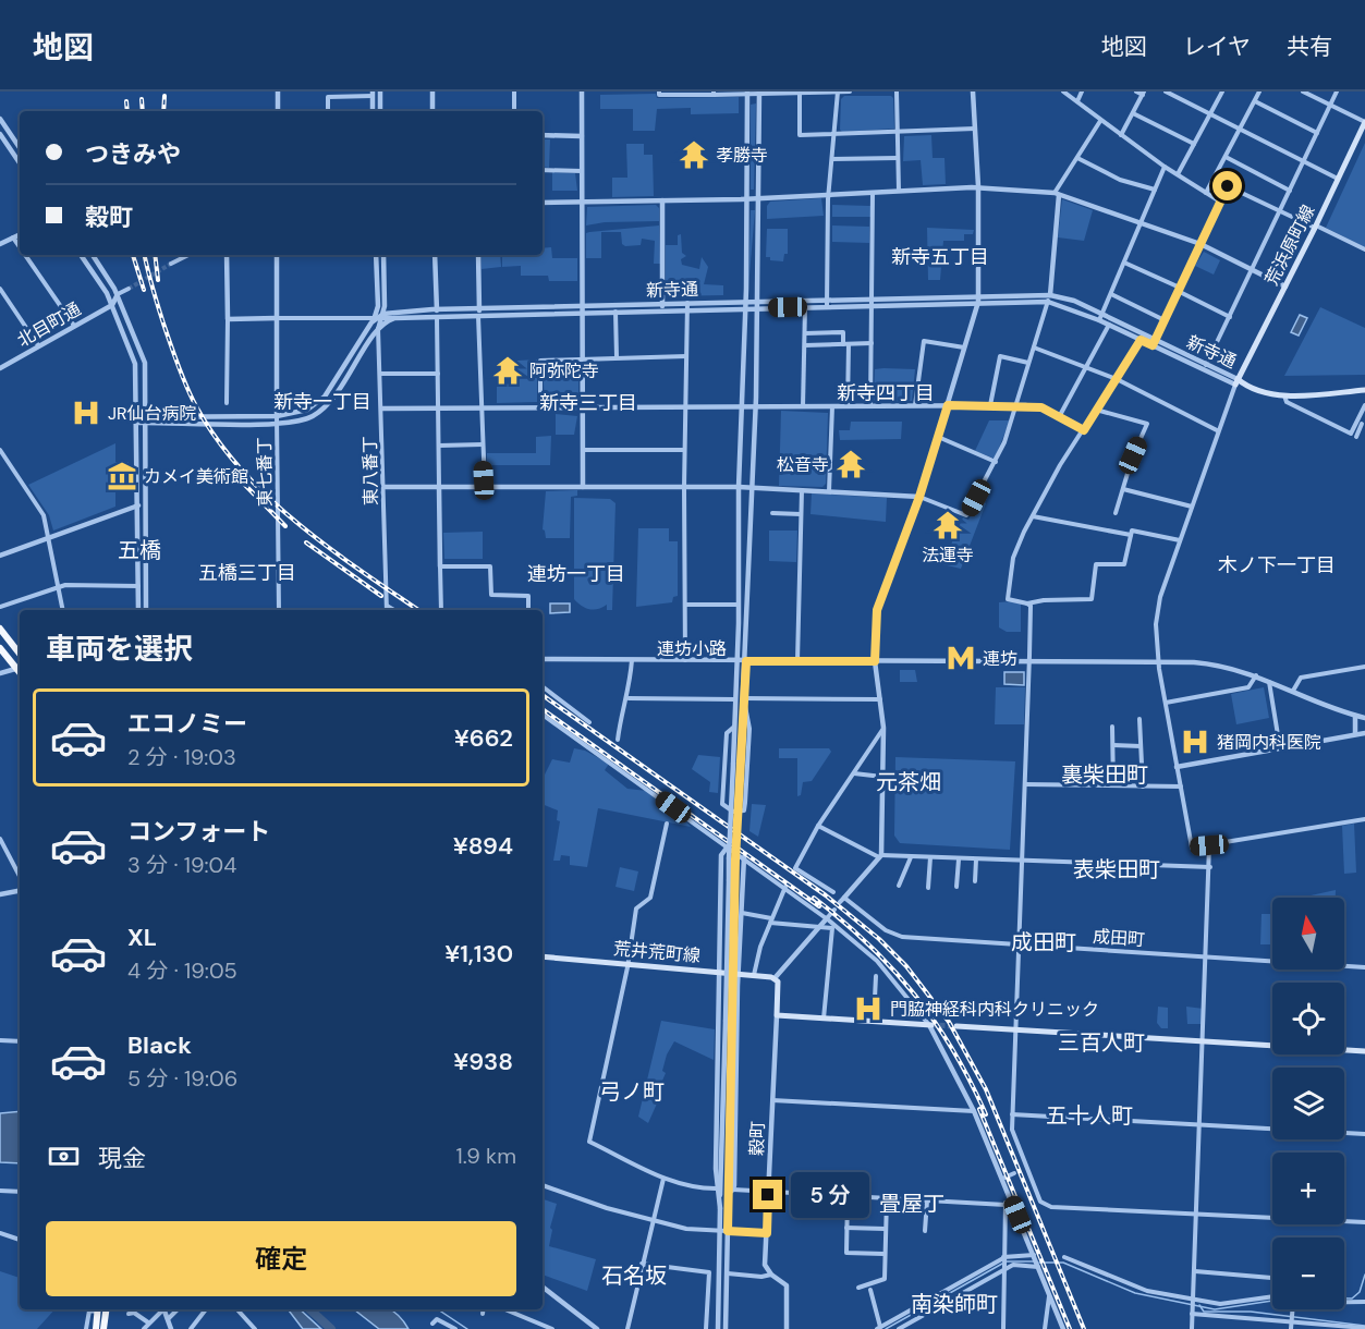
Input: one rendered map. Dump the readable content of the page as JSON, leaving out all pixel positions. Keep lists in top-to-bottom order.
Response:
{
  "streets": {
    "main road": ["荒浜原町線", "荒井荒町線"],
    "street": [
      "新寺通",
      "北目町通",
      "東八番丁",
      "東七番丁",
      "連坊小路",
      "成田町",
      "穀町"
    ]
  },
  "crossings": [
    ["荒浜原町線", "新寺通"],
    ["新寺通", "東八番丁"],
    ["東八番丁", "東七番丁"]
  ],
  "districts": [
    "新寺五丁目",
    "新寺四丁目",
    "新寺一丁目",
    "新寺三丁目",
    "五橋",
    "木ノ下一丁目",
    "五橋三丁目",
    "連坊一丁目",
    "裏柴田町",
    "元茶畑",
    "表柴田町",
    "成田町",
    "三百人町",
    "弓ノ町",
    "五十人町",
    "畳屋丁",
    "石名坂",
    "南染師町"
  ],
  "places": {
    "temple": [
      "孝勝寺",
      "阿弥陀寺",
      "松音寺",
      "法運寺"
    ],
    "hospital": ["JR仙台病院", "猪岡内科医院", "門脇神経科内科クリニック"],
    "museum": ["カメイ美術館"],
    "metro station": ["連坊"]
  },
  "north": "top",
  "page": {
    "header": "地図",
    "nav": ["地図", "レイヤ", "共有"],
    "banner": ["つきみや", "穀町"],
    "heading": "車両を選択",
    "list": [
      {
        "name": "エコノミー",
        "note": "2 分 · 19:03",
        "value": "¥662"
      },
      {
        "name": "コンフォート",
        "note": "3 分 · 19:04",
        "value": "¥894"
      },
      {
        "name": "XL",
        "note": "4 分 · 19:05",
        "value": "¥1,130"
      },
      {
        "name": "Black",
        "note": "5 分 · 19:06",
        "value": "¥938"
      }
    ],
    "map_buttons": ["+", "−"],
    "pay": ["現金", "1.9 km"],
    "bubble": "5 分",
    "buttons": "確定"
  }
}
